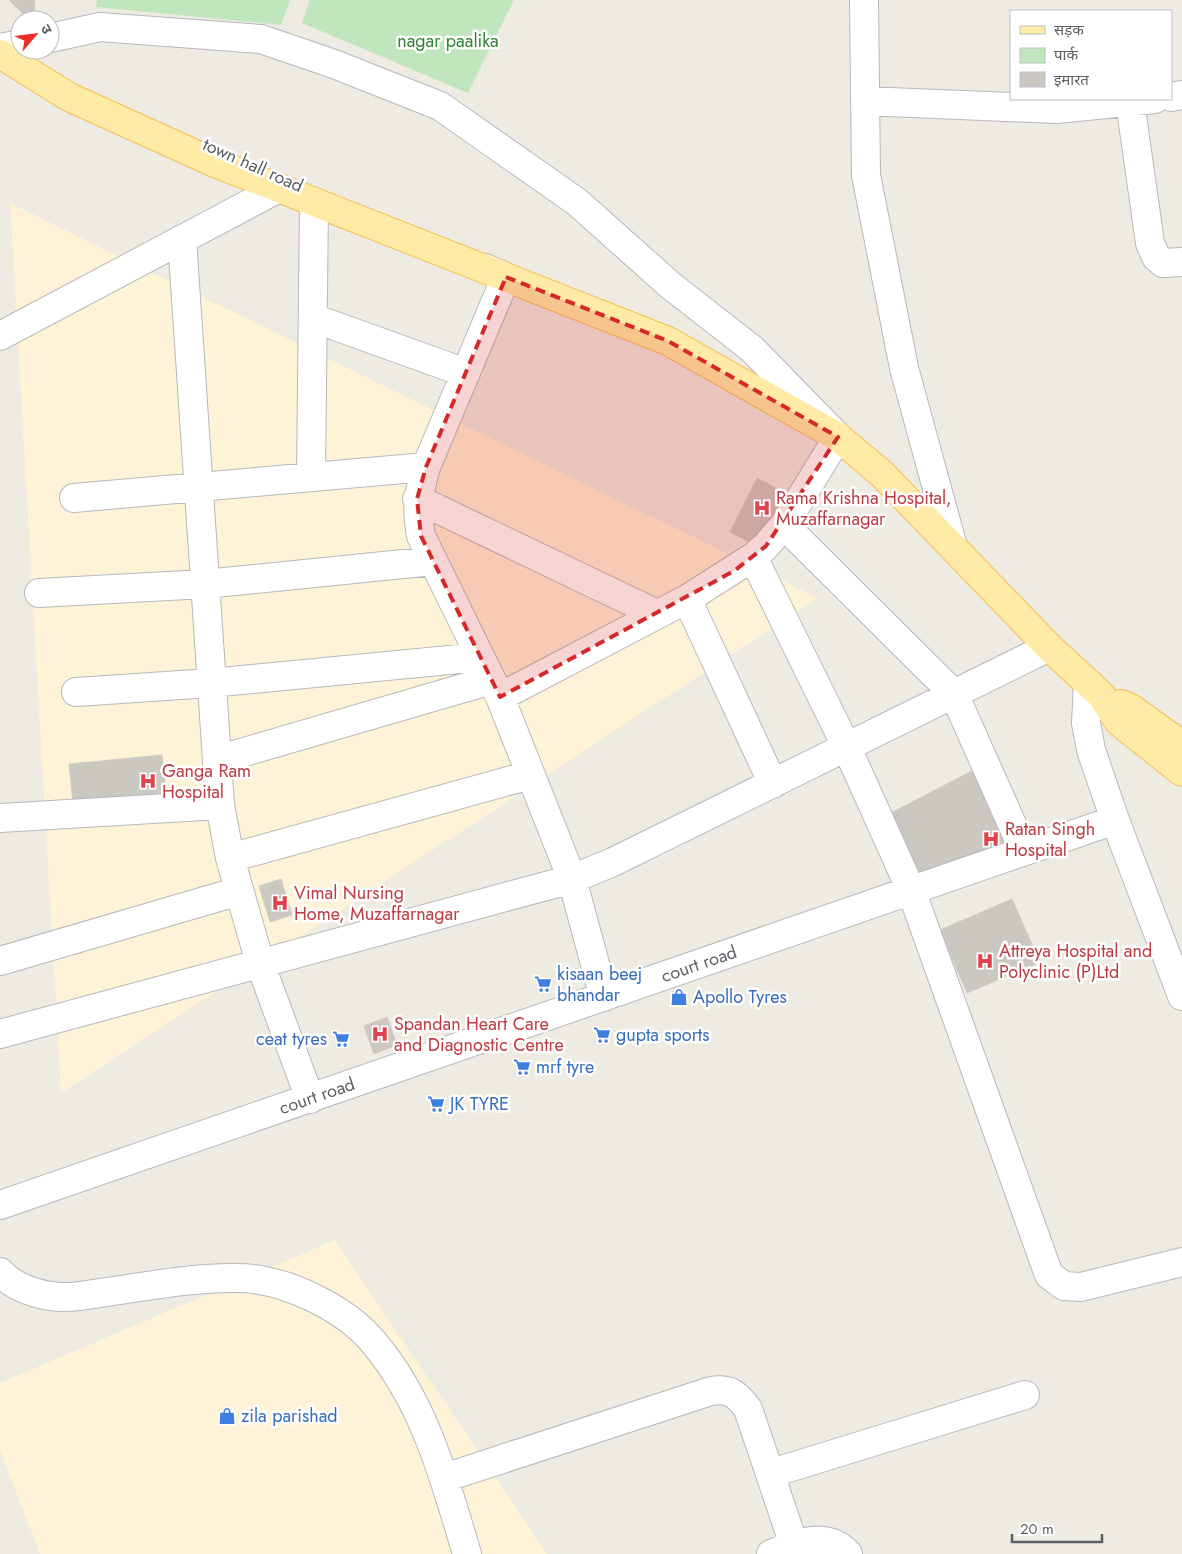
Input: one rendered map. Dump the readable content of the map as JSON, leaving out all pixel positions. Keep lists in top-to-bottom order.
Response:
{
  "streets": {
    "street": ["town hall road", "court road"]
  },
  "parks": ["nagar paalika"],
  "places": {
    "hospital": [
      "Rama Krishna Hospital, Muzaffarnagar",
      "Ganga Ram Hospital",
      "Ratan Singh Hospital",
      "Vimal Nursing Home, Muzaffarnagar",
      "Attreya Hospital and Polyclinic (P)Ltd",
      "Spandan Heart Care and Diagnostic Centre"
    ],
    "supermarket": [
      "kisaan beej bhandar",
      "gupta sports",
      "ceat tyres",
      "mrf tyre",
      "JK TYRE"
    ],
    "shop": ["Apollo Tyres", "zila parishad"]
  },
  "legend": ["सड़क", "पार्क", "इमारत"],
  "scale_bar": "20 m",
  "north": "top right"
}
